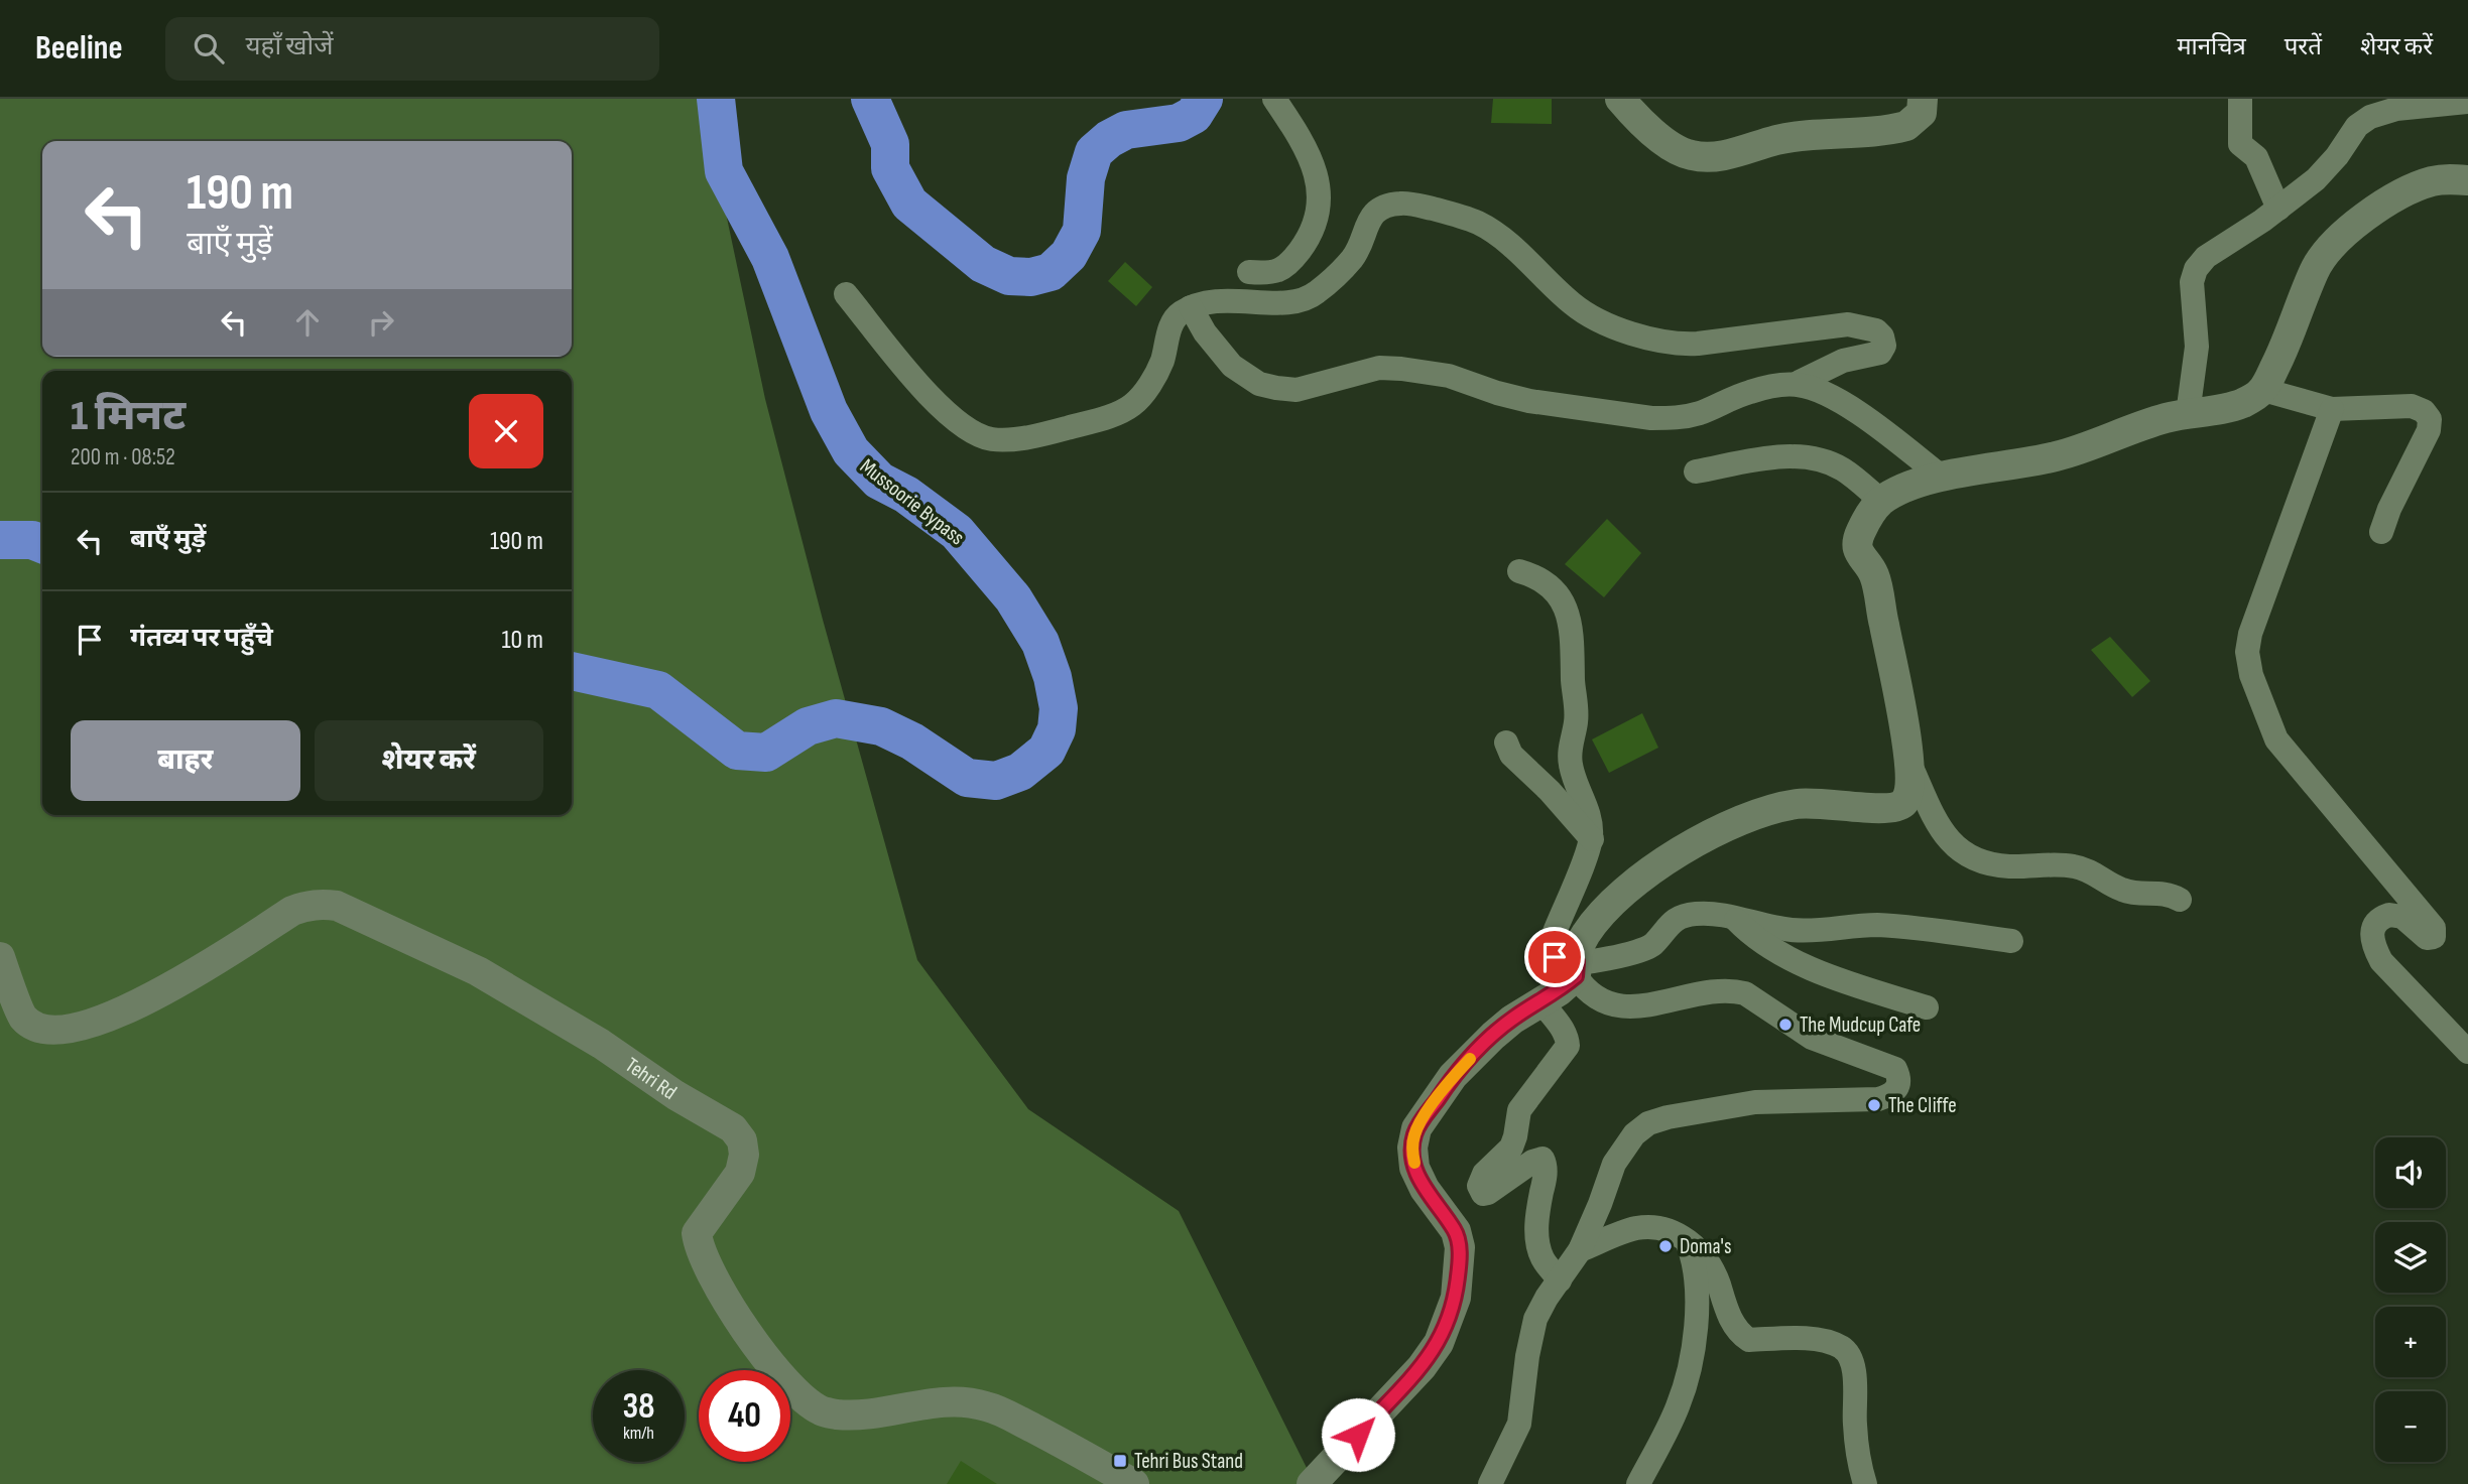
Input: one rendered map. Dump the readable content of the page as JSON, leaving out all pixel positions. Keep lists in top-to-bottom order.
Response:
{
  "streets": {
    "highway": ["Mussoorie Bypass"],
    "street": ["Tehri Rd"]
  },
  "places": {
    "other": ["The Mudcup Cafe", "The Cliffe", "Doma's"],
    "transit": ["Tehri Bus Stand"]
  },
  "page": {
    "header": "Beeline",
    "search": "यहाँ खोजें",
    "nav": ["मानचित्र", "परतें", "शेयर करें"],
    "turn": ["190 m", "बाएँ मुड़ें"],
    "heading": ["1 मिनट", "200 m · 08:52"],
    "list": [
      {
        "name": "बाएँ मुड़ें",
        "value": "190 m"
      },
      {
        "name": "गंतव्य पर पहुँचे",
        "value": "10 m"
      }
    ],
    "buttons": ["बाहर", "शेयर करें"],
    "map_buttons": ["+", "−"],
    "speed": "38 km/h",
    "limit": "40"
  }
}
